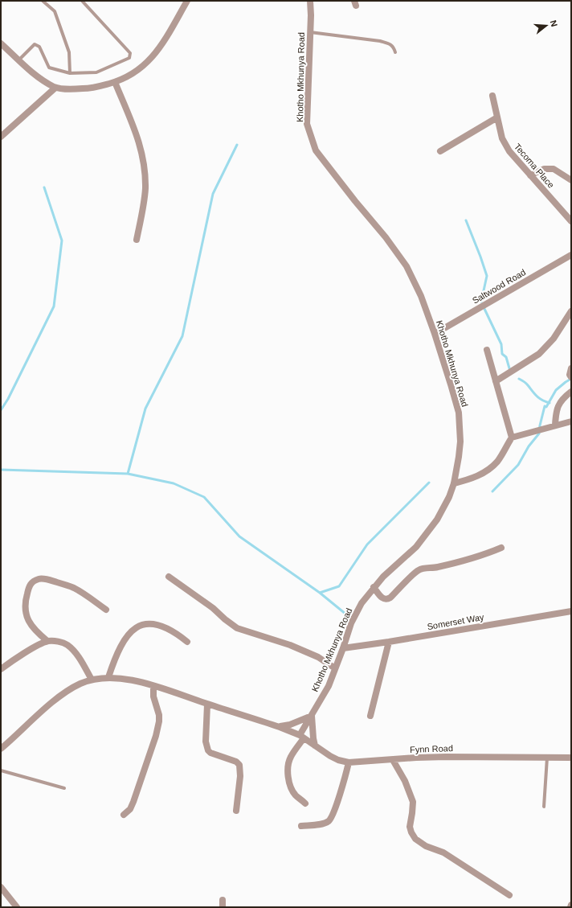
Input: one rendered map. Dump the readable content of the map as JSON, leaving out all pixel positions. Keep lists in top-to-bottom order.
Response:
{
  "streets": {
    "street": [
      "Khotho Mkhunya Road",
      "Tecoma Place",
      "Saltwood Road",
      "Somerset Way",
      "Fynn Road"
    ]
  },
  "crossings": [
    ["Khotho Mkhunya Road", "Saltwood Road"],
    ["Khotho Mkhunya Road", "Somerset Way"],
    ["Khotho Mkhunya Road", "Fynn Road"]
  ],
  "north": "right"
}
